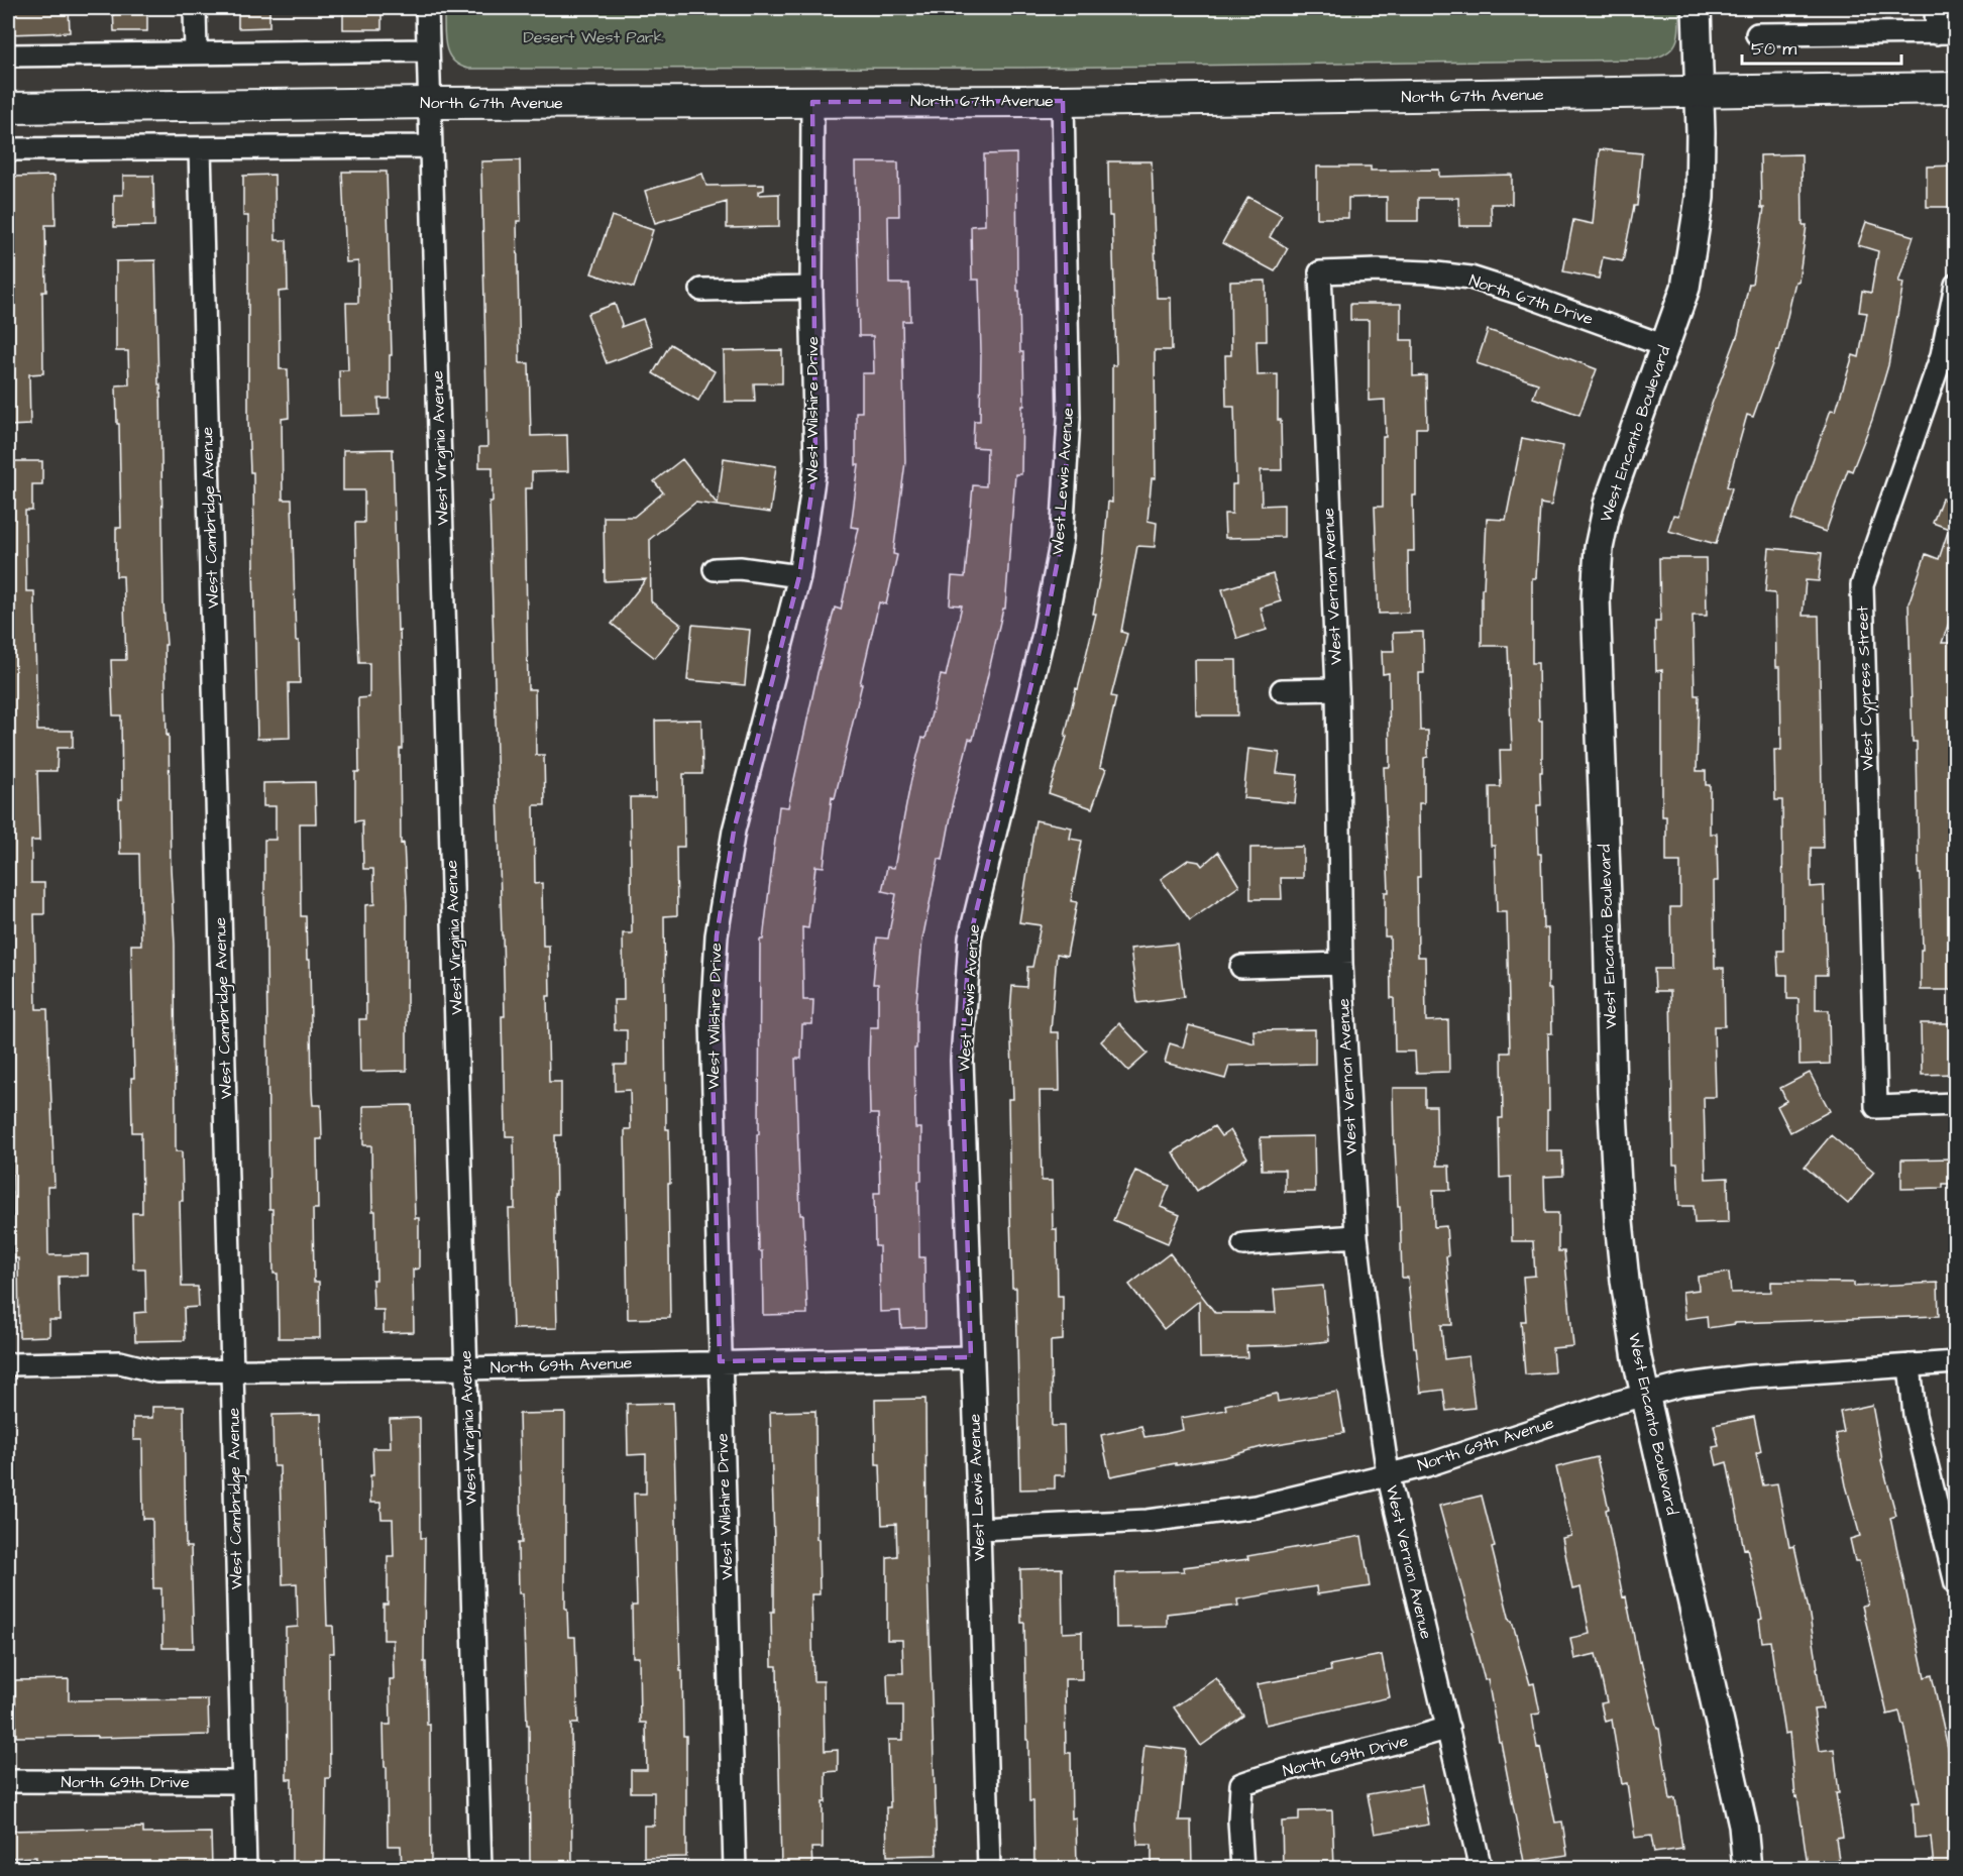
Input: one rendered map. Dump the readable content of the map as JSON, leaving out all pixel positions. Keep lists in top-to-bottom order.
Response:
{
  "streets": {
    "main road": ["North 67th Avenue"],
    "street": [
      "North 67th Drive",
      "West Wilshire Drive",
      "West Encanto Boulevard",
      "West Virginia Avenue",
      "West Lewis Avenue",
      "West Cambridge Avenue",
      "West Vernon Avenue",
      "West Cypress Street",
      "North 69th Avenue",
      "North 69th Drive"
    ]
  },
  "crossings": [
    ["North 67th Avenue", "West Wilshire Drive"],
    ["North 67th Avenue", "West Encanto Boulevard"],
    ["North 67th Avenue", "West Virginia Avenue"],
    ["North 67th Avenue", "West Lewis Avenue"],
    ["North 67th Drive", "West Encanto Boulevard"],
    ["North 67th Drive", "West Vernon Avenue"],
    ["West Wilshire Drive", "North 69th Avenue"],
    ["West Encanto Boulevard", "North 69th Avenue"],
    ["West Virginia Avenue", "North 69th Avenue"],
    ["West Lewis Avenue", "North 69th Avenue"],
    ["West Cambridge Avenue", "North 69th Avenue"],
    ["West Cambridge Avenue", "North 69th Drive"],
    ["West Vernon Avenue", "North 69th Avenue"],
    ["West Vernon Avenue", "North 69th Drive"]
  ],
  "parks": ["Desert West Park"],
  "scale_bar": "50 m"
}
